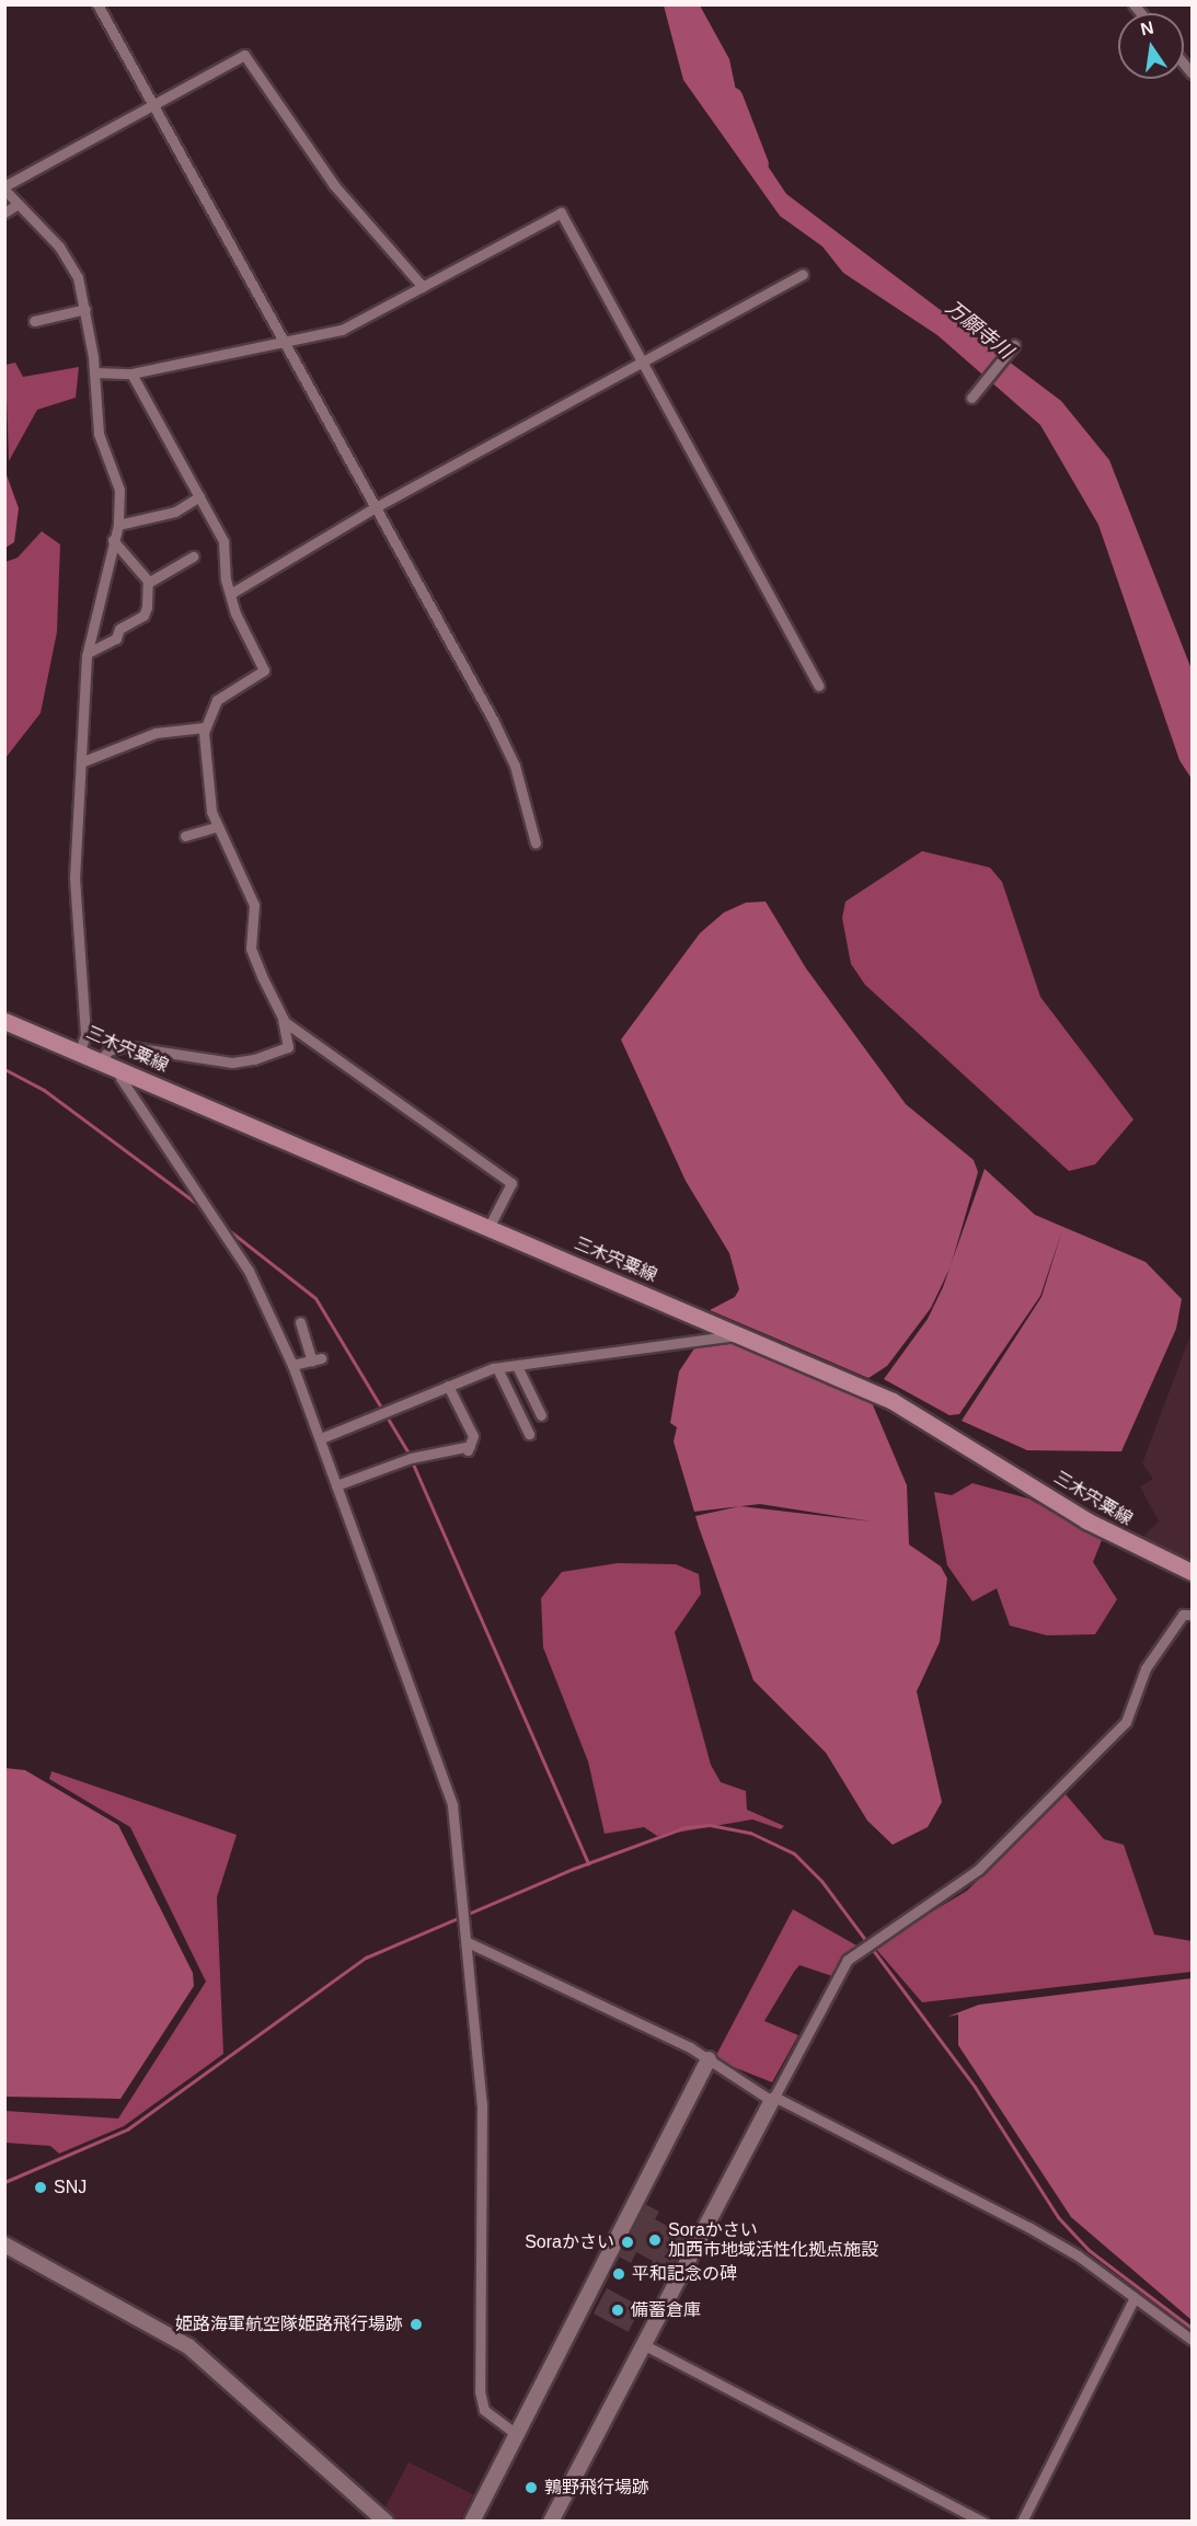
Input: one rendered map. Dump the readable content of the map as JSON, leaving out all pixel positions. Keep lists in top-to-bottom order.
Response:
{
  "streets": {
    "main road": ["三木宍粟線"]
  },
  "water": ["万願寺川"],
  "places": [
    "SNJ",
    "Soraかさい 加西市地域活性化拠点施設",
    "Soraかさい",
    "平和記念の碑",
    "備蓄倉庫",
    "姫路海軍航空隊姫路飛行場跡",
    "鶉野飛行場跡"
  ],
  "north": "top"
}
